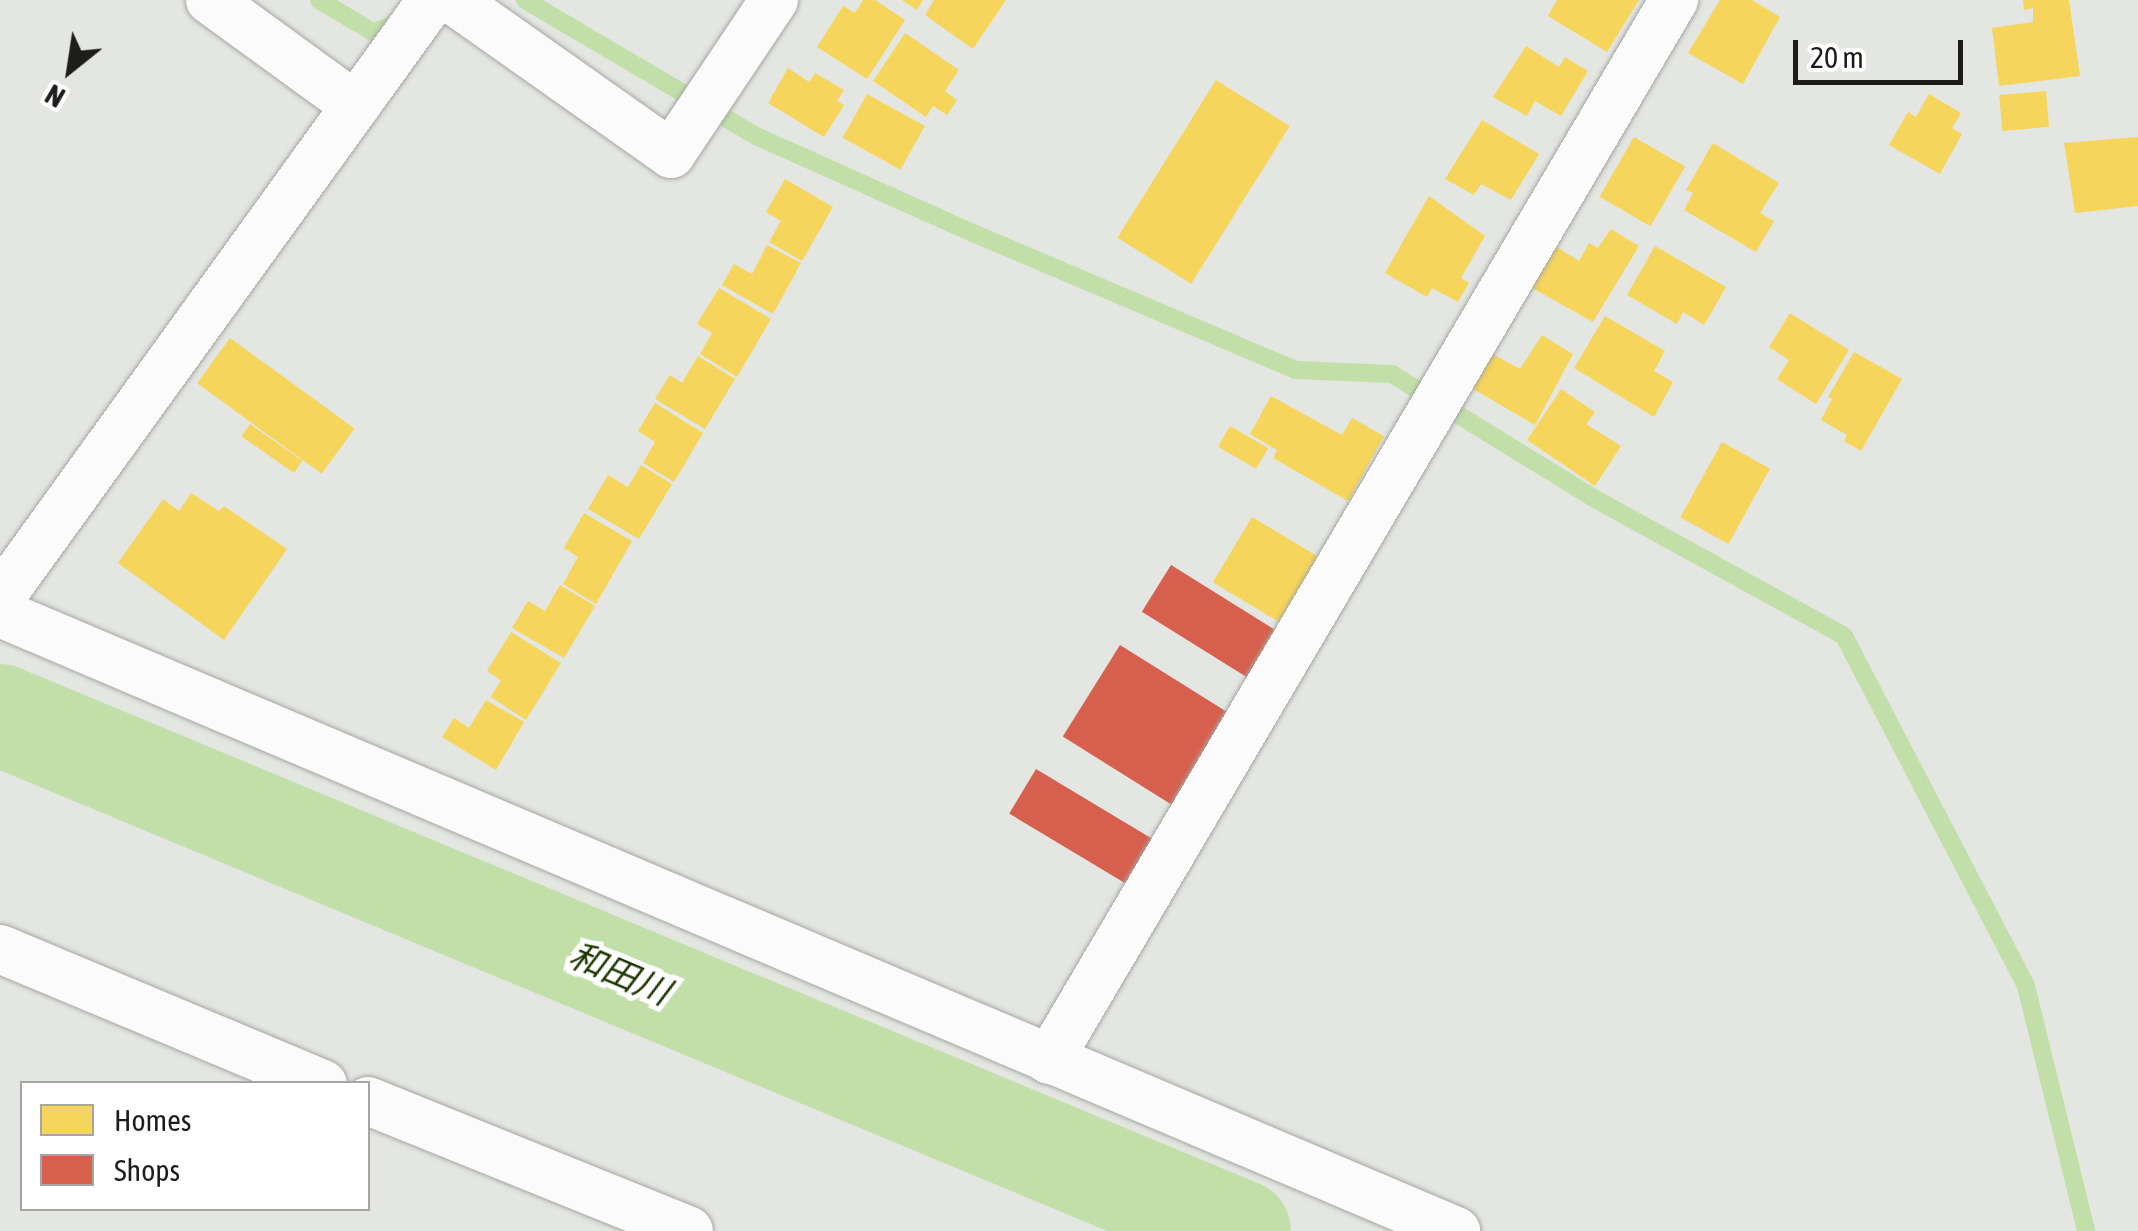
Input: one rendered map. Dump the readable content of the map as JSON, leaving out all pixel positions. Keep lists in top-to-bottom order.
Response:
{
  "water": ["和田川"],
  "legend": ["Homes", "Shops"],
  "scale_bar": "20 m",
  "north": "bottom left"
}
